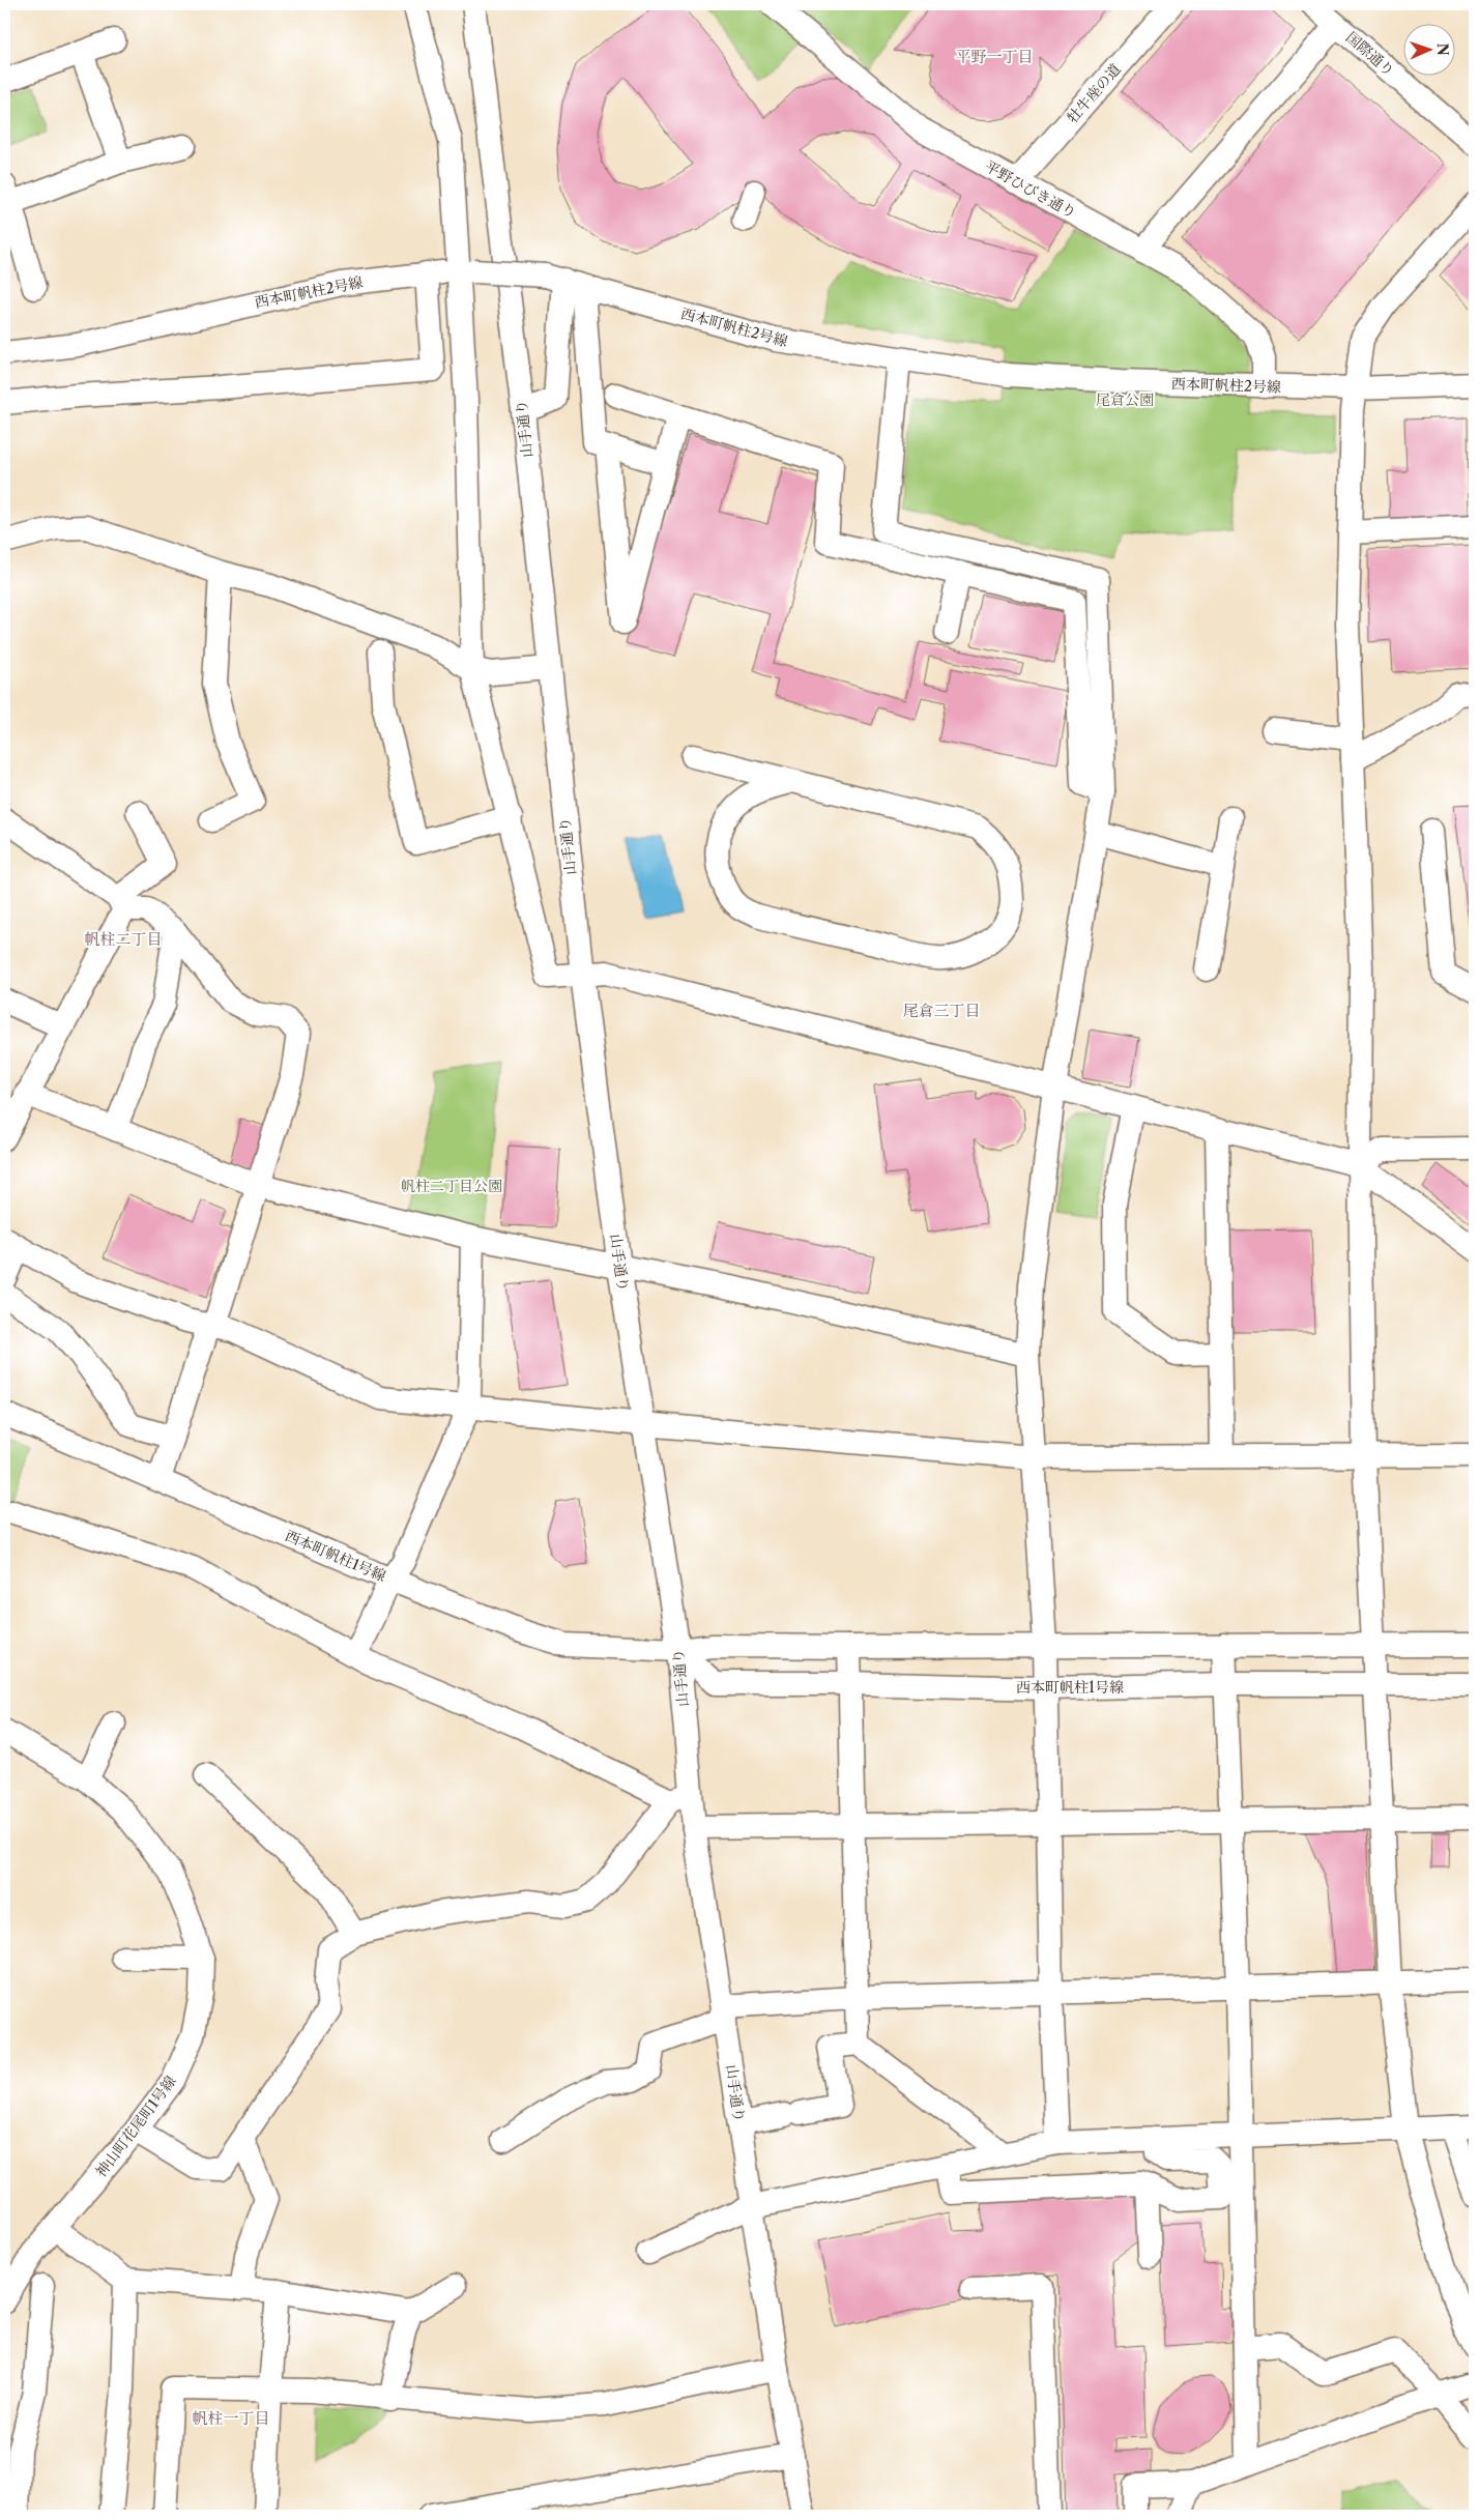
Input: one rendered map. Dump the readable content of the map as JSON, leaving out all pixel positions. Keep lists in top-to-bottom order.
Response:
{
  "streets": {
    "street": [
      "国際通り",
      "牡牛座の道",
      "平野ひびき通り",
      "西本町帆柱2号線",
      "山手通り",
      "西本町帆柱1号線",
      "神山町花尾町1号線"
    ]
  },
  "crossings": [
    ["牡牛座の道", "平野ひびき通り"],
    ["平野ひびき通り", "西本町帆柱2号線"],
    ["山手通り", "西本町帆柱1号線"]
  ],
  "districts": [
    "平野一丁目",
    "帆柱二丁目",
    "尾倉三丁目",
    "帆柱一丁目"
  ],
  "parks": ["尾倉公園", "帆柱二丁目公園"],
  "north": "right"
}
